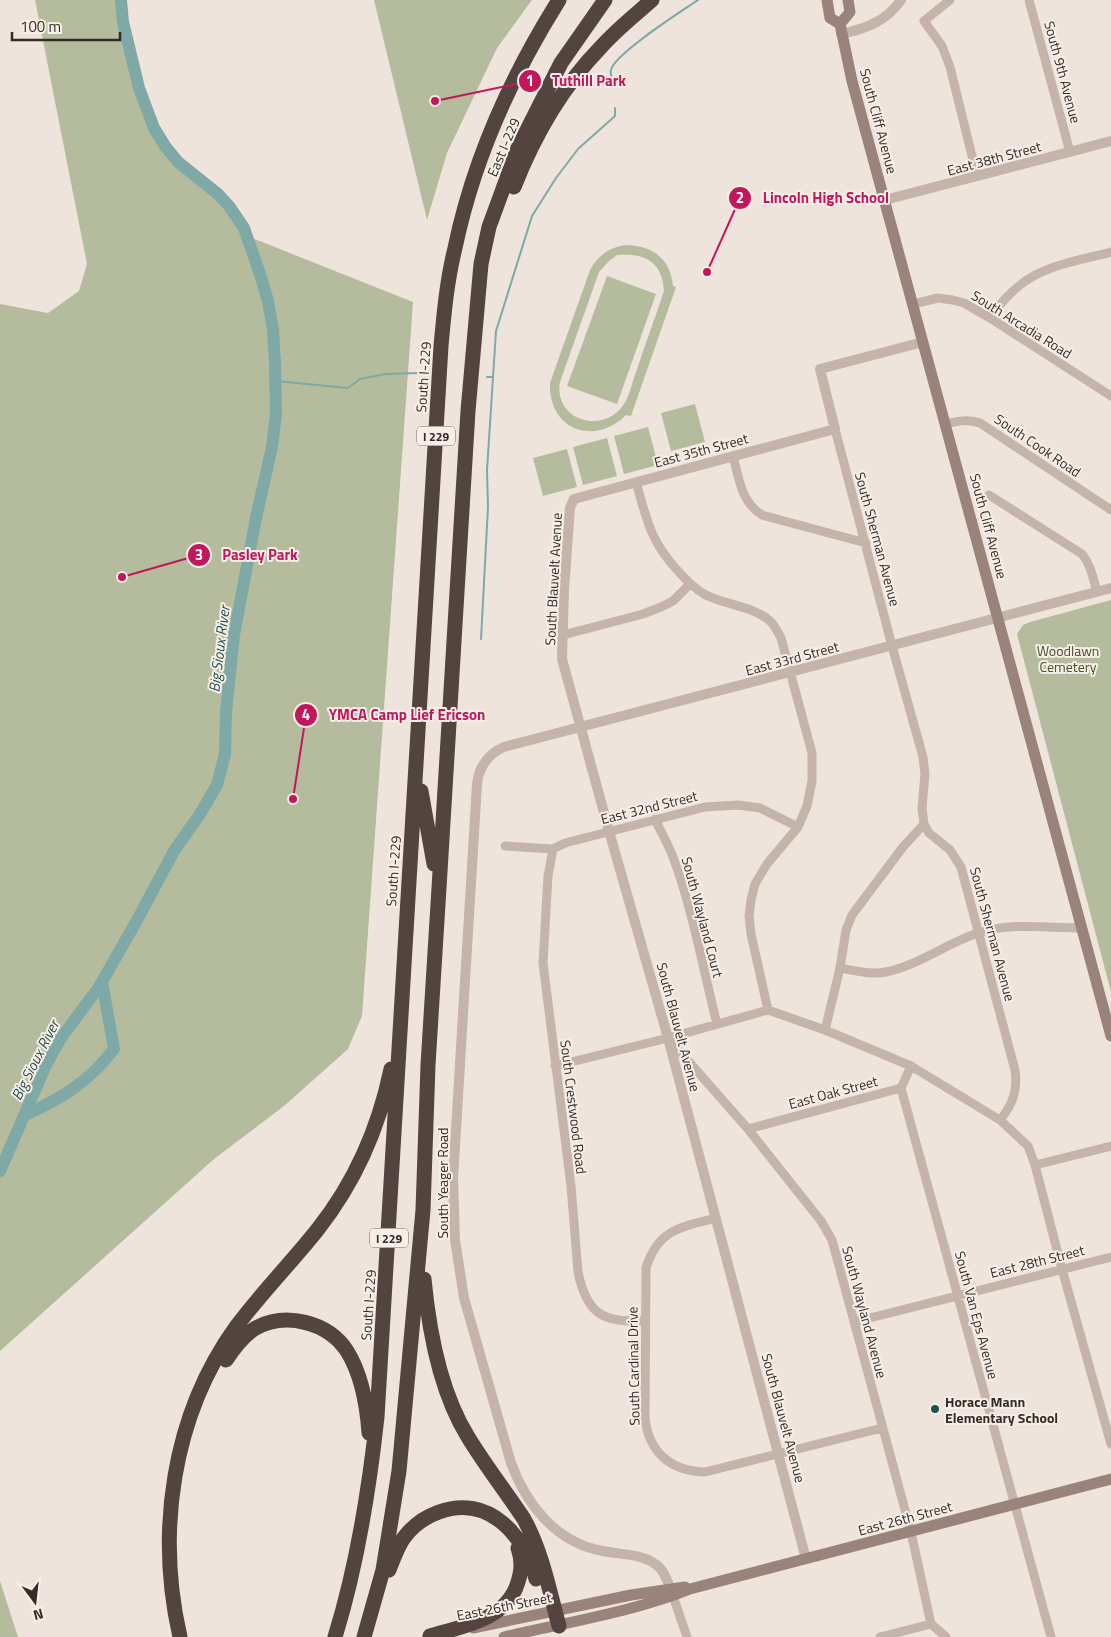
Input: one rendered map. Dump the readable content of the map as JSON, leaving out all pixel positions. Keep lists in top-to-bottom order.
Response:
{
  "streets": {
    "highway": ["East I-229", "South I-229", "I 229"],
    "main road": ["South Cliff Avenue", "East 26th Street"],
    "street": [
      "South 9th Avenue",
      "East 38th Street",
      "South Arcadia Road",
      "South Cook Road",
      "East 35th Street",
      "South Sherman Avenue",
      "South Blauvelt Avenue",
      "East 33rd Street",
      "East 32nd Street",
      "South Wayland Court",
      "East Oak Street",
      "South Crestwood Road",
      "South Yeager Road",
      "East 28th Street",
      "South Wayland Avenue",
      "South Van Eps Avenue",
      "South Cardinal Drive"
    ]
  },
  "crossings": [
    ["South 9th Avenue", "East 38th Street"],
    ["South Cliff Avenue", "East 38th Street"],
    ["South Cliff Avenue", "South Arcadia Road"],
    ["South Cliff Avenue", "South Cook Road"],
    ["South Cliff Avenue", "South Sherman Avenue"],
    ["South Cliff Avenue", "East 33rd Street"],
    ["East I-229", "South I-229"],
    ["East I-229", "I 229"],
    ["East 35th Street", "South Sherman Avenue"],
    ["East 35th Street", "South Blauvelt Avenue"],
    ["South Sherman Avenue", "East 33rd Street"],
    ["South Blauvelt Avenue", "East 33rd Street"],
    ["South Blauvelt Avenue", "East 32nd Street"],
    ["South Blauvelt Avenue", "South Wayland Avenue"],
    ["South Blauvelt Avenue", "South Cardinal Drive"],
    ["South Blauvelt Avenue", "East 26th Street"],
    ["East 33rd Street", "South Yeager Road"],
    ["East 32nd Street", "South Wayland Court"],
    ["East 32nd Street", "South Crestwood Road"],
    ["East Oak Street", "South Wayland Avenue"],
    ["East Oak Street", "South Van Eps Avenue"],
    ["South Crestwood Road", "South Cardinal Drive"],
    ["South Yeager Road", "East 26th Street"],
    ["East 28th Street", "South Wayland Avenue"],
    ["East 28th Street", "South Van Eps Avenue"],
    ["South Wayland Avenue", "South Cardinal Drive"],
    ["South Wayland Avenue", "East 26th Street"],
    ["South Van Eps Avenue", "East 26th Street"]
  ],
  "water": ["Big Sioux River"],
  "parks": ["Woodlawn Cemetery"],
  "places": [
    "Tuthill Park",
    "Lincoln High School",
    "Pasley Park",
    "YMCA Camp Lief Ericson",
    "Horace Mann Elementary School"
  ],
  "scale_bar": "100 m",
  "north": "bottom"
}
